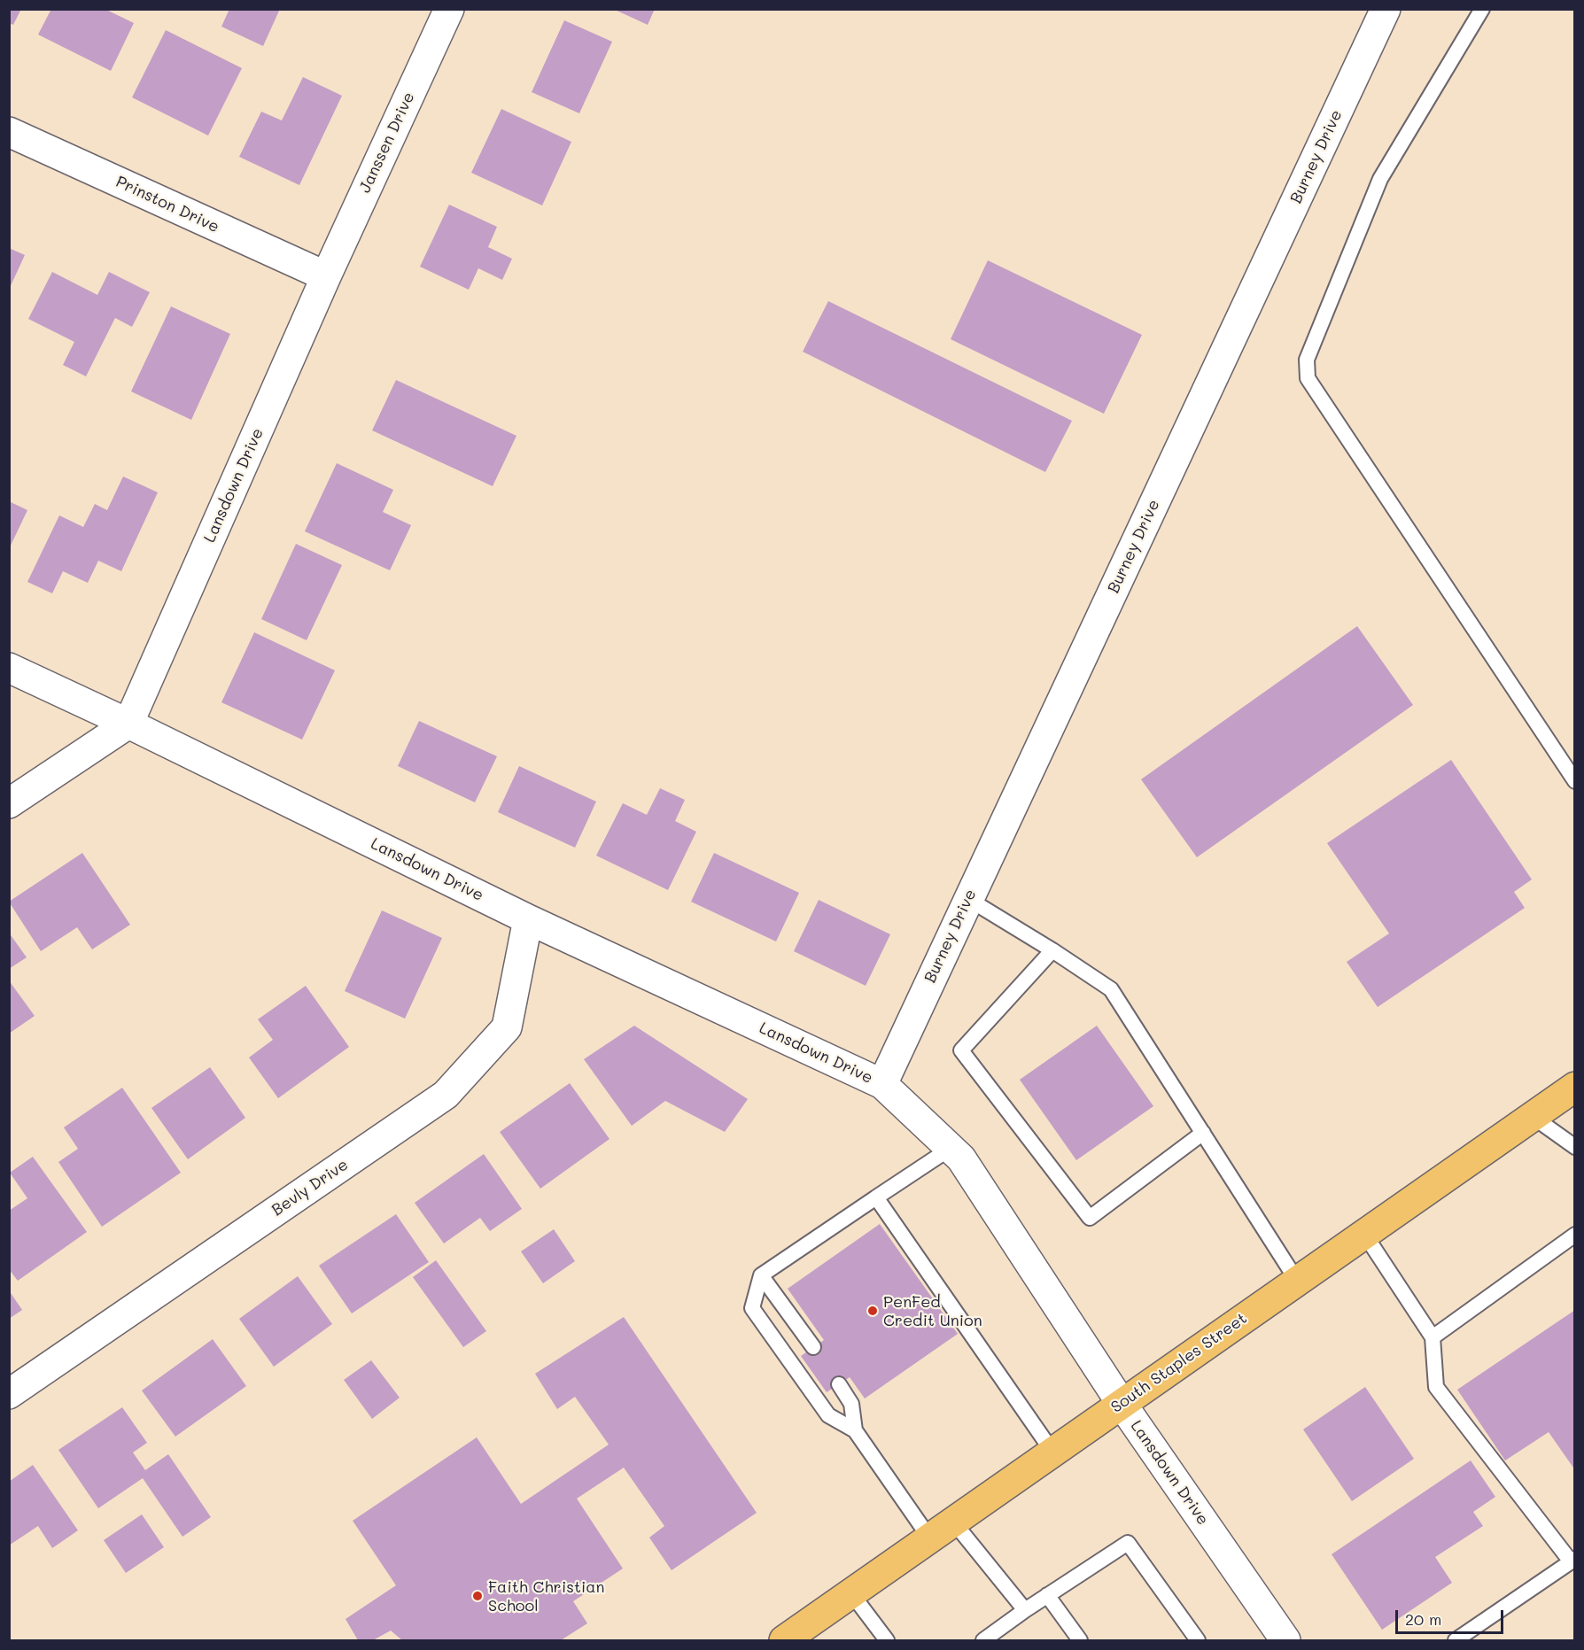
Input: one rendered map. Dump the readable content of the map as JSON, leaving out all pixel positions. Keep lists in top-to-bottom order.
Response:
{
  "streets": {
    "main road": ["South Staples Street"],
    "street": [
      "Janssen Drive",
      "Burney Drive",
      "Prinston Drive",
      "Lansdown Drive",
      "Bevly Drive"
    ]
  },
  "crossings": [
    ["Janssen Drive", "Prinston Drive"],
    ["Janssen Drive", "Lansdown Drive"],
    ["Burney Drive", "Lansdown Drive"],
    ["Prinston Drive", "Lansdown Drive"],
    ["Lansdown Drive", "Bevly Drive"],
    ["Lansdown Drive", "South Staples Street"]
  ],
  "places": ["PenFed Credit Union", "Faith Christian School"],
  "scale_bar": "20 m"
}
